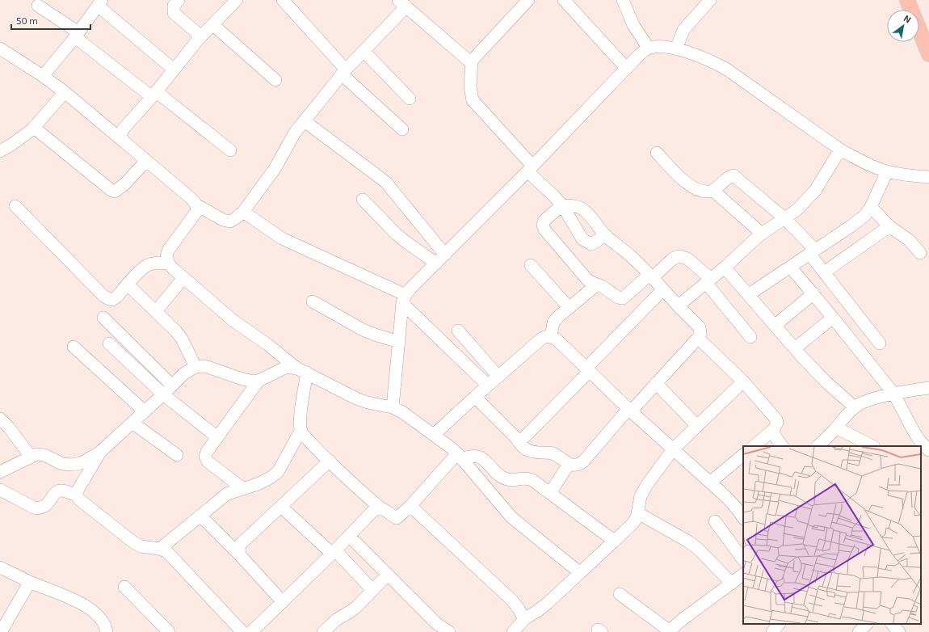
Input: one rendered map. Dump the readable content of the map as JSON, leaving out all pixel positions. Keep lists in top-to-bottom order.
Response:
{
  "scale_bar": "50 m",
  "north": "top right"
}
